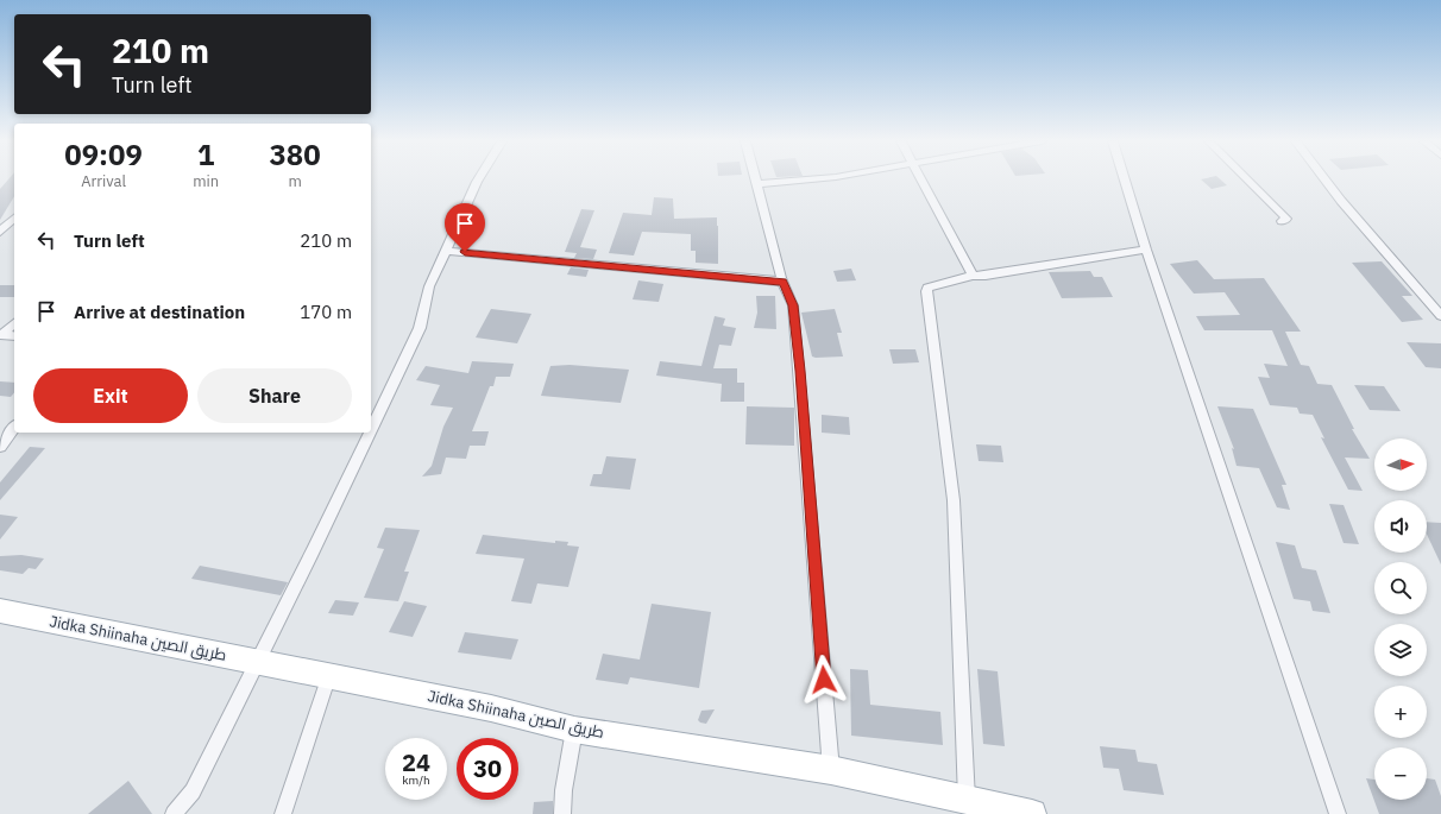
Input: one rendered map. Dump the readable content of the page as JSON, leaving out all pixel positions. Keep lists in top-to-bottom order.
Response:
{
  "streets": {
    "main road": ["Jidka Shiinaha طريق الصين"]
  },
  "north": "right",
  "page": {
    "turn": ["210 m", "Turn left"],
    "eta": [
      "09:09",
      "Arrival",
      "1",
      "min",
      "380",
      "m"
    ],
    "list": [
      {
        "name": "Turn left",
        "value": "210 m"
      },
      {
        "name": "Arrive at destination",
        "value": "170 m"
      }
    ],
    "buttons": ["Exit", "Share"],
    "map_buttons": ["+", "−"],
    "speed": "24 km/h",
    "limit": "30"
  }
}
